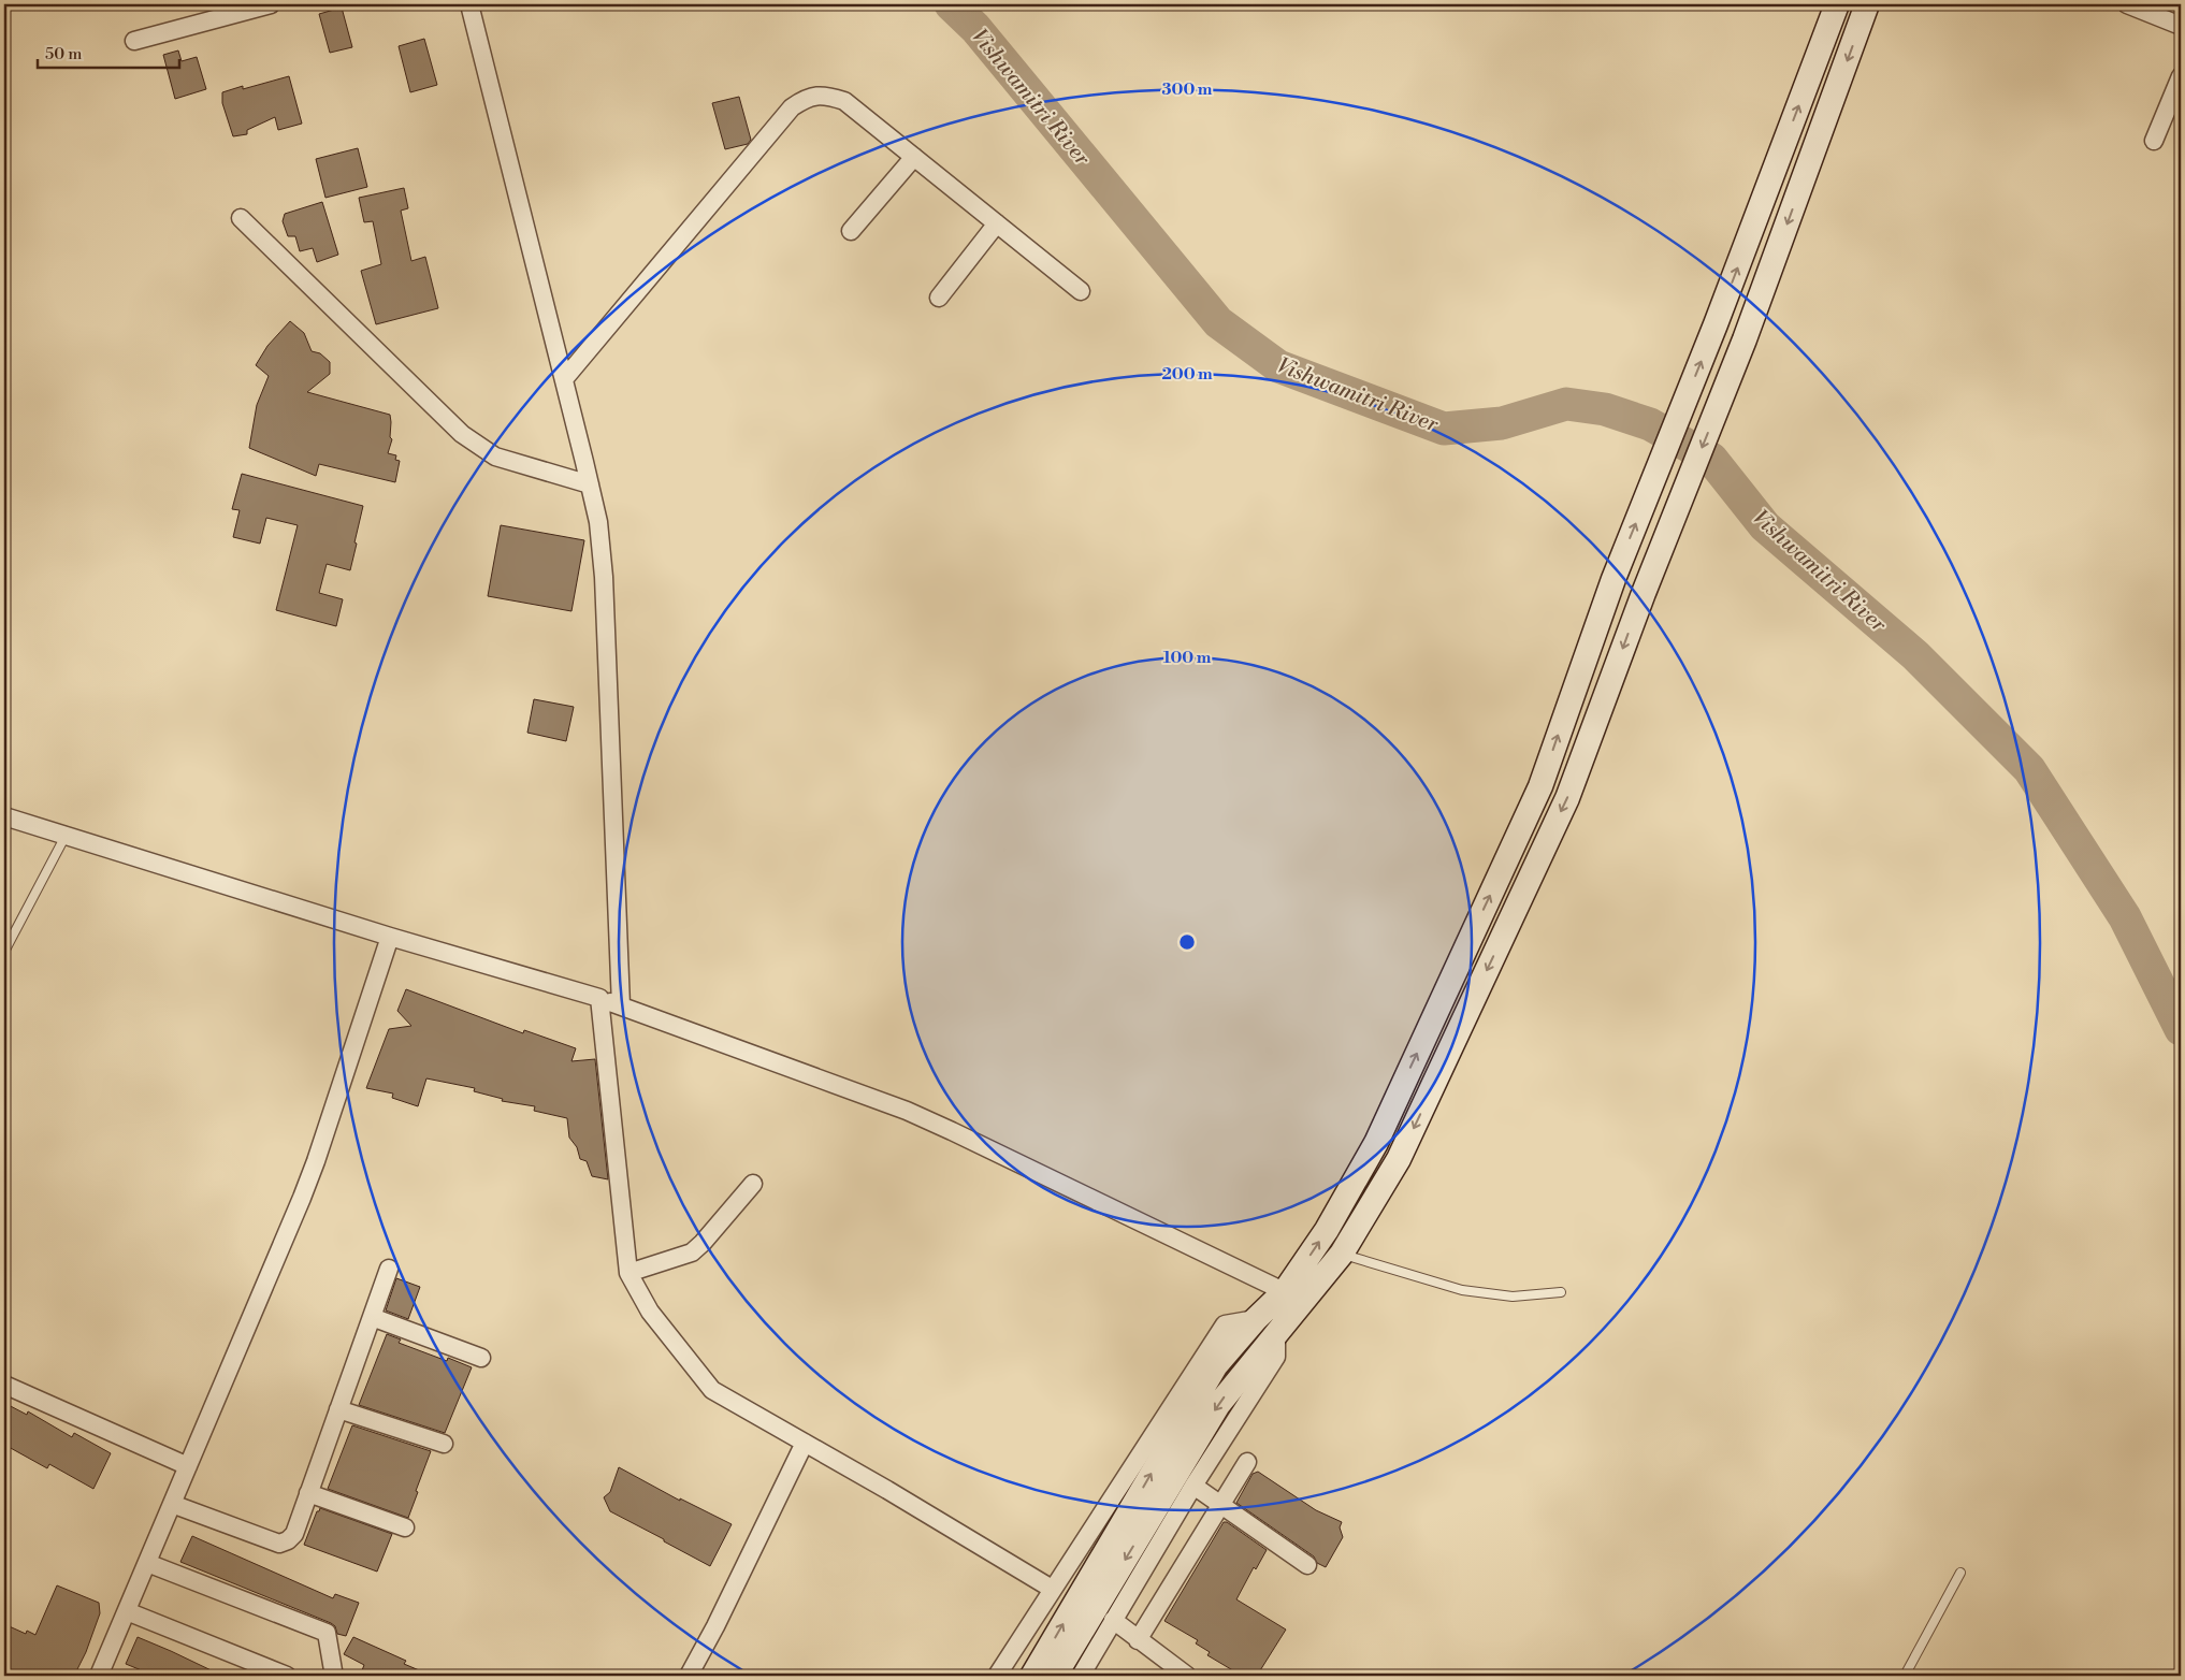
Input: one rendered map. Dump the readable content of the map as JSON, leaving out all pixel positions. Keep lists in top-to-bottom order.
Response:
{
  "water": ["Vishwamitri River"],
  "scale_bar": "50 m",
  "rings": ["300 m", "200 m", "100 m"]
}
